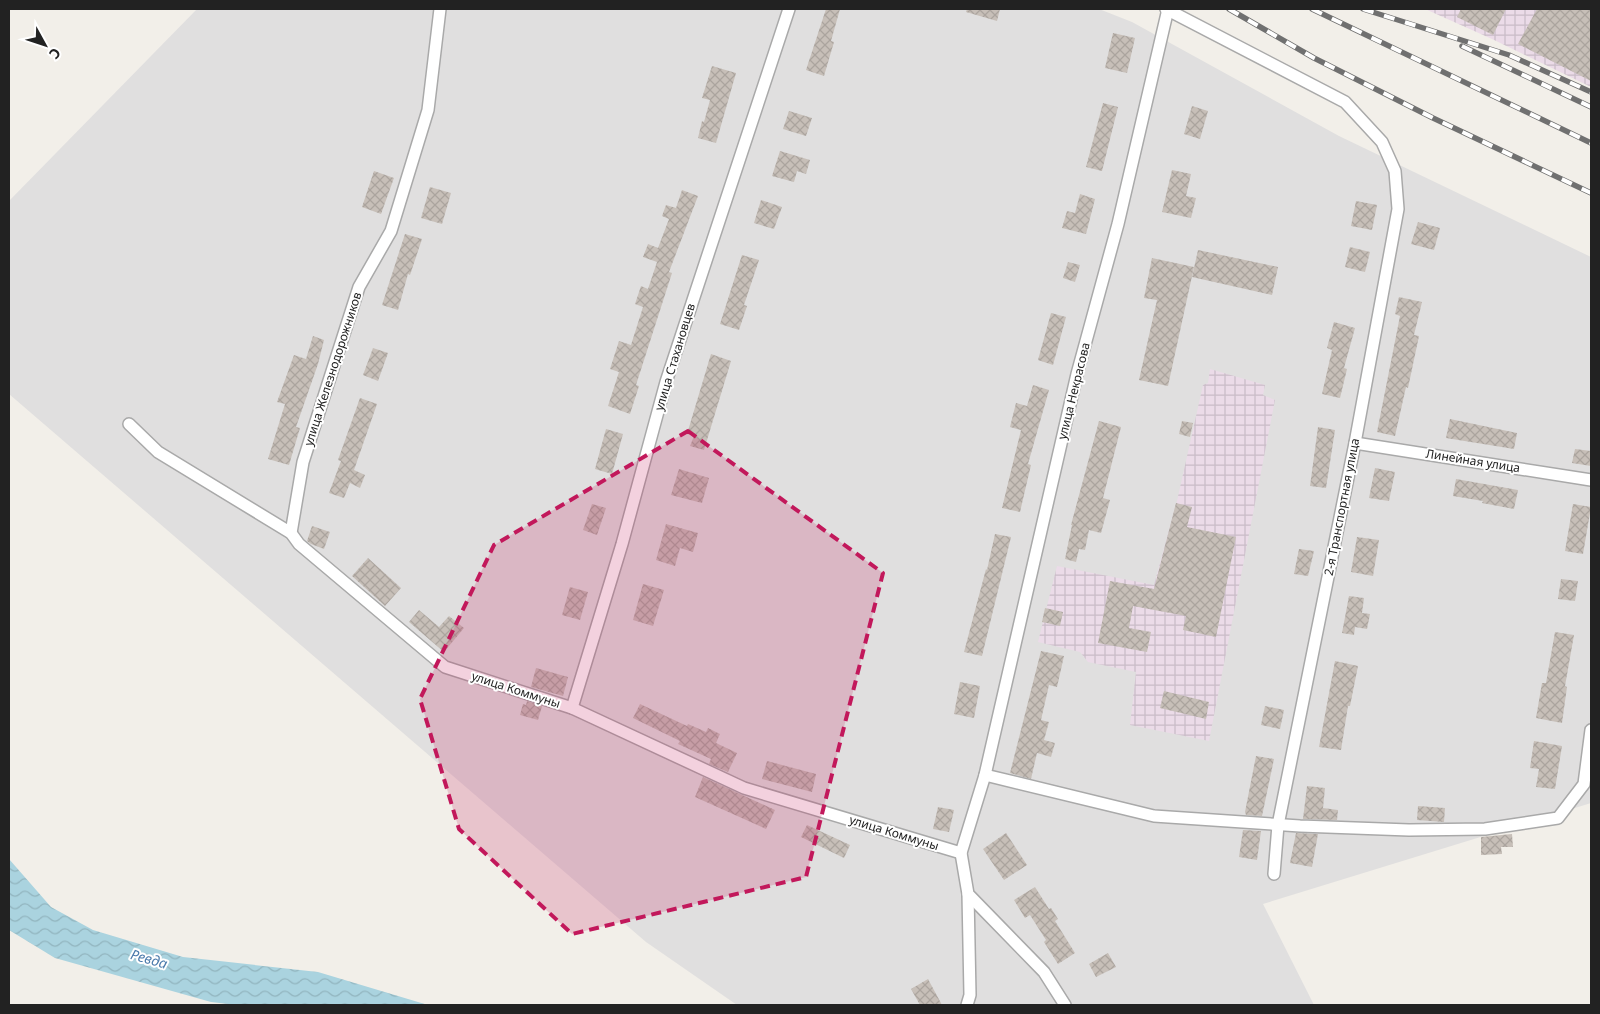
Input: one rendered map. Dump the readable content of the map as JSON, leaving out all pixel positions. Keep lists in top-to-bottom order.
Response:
{
  "streets": {
    "street": [
      "улица Стахановцев",
      "улица Железнодорожников",
      "улица Некрасова",
      "Линейная улица",
      "2-я Транспортная улица",
      "улица Коммуны"
    ]
  },
  "crossings": [
    ["улица Стахановцев", "улица Коммуны"],
    ["улица Железнодорожников", "улица Коммуны"],
    ["улица Некрасова", "2-я Транспортная улица"],
    ["Линейная улица", "2-я Транспортная улица"]
  ],
  "water": ["Ревда"],
  "north": "bottom right"
}
